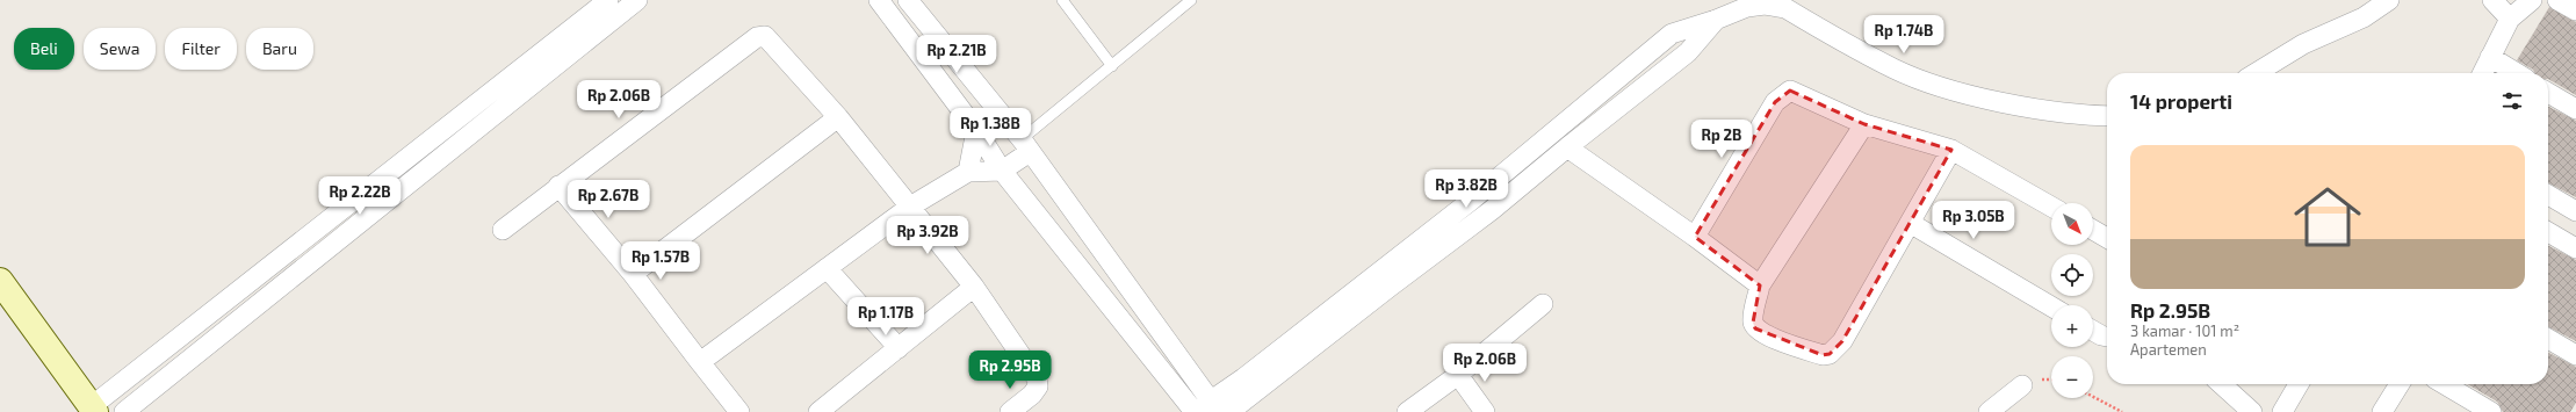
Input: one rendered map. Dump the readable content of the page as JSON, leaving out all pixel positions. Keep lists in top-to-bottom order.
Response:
{
  "north": "bottom right",
  "page": {
    "price": [
      "Rp 1.74B",
      "Rp 2.21B",
      "Rp 2.06B",
      "Rp 1.38B",
      "Rp 2B",
      "Rp 3.82B",
      "Rp 2.22B",
      "Rp 2.67B",
      "Rp 3.05B",
      "Rp 3.92B",
      "Rp 1.57B",
      "Rp 1.17B",
      "Rp 2.06B",
      "Rp 2.95B"
    ],
    "chip": [
      "Beli",
      "Sewa",
      "Filter",
      "Baru"
    ],
    "heading": "14 properti",
    "list": [
      {
        "name": "Rp 2.95B",
        "note": "3 kamar · 101 m² · Apartemen"
      }
    ],
    "map_buttons": ["+", "−"]
  }
}
